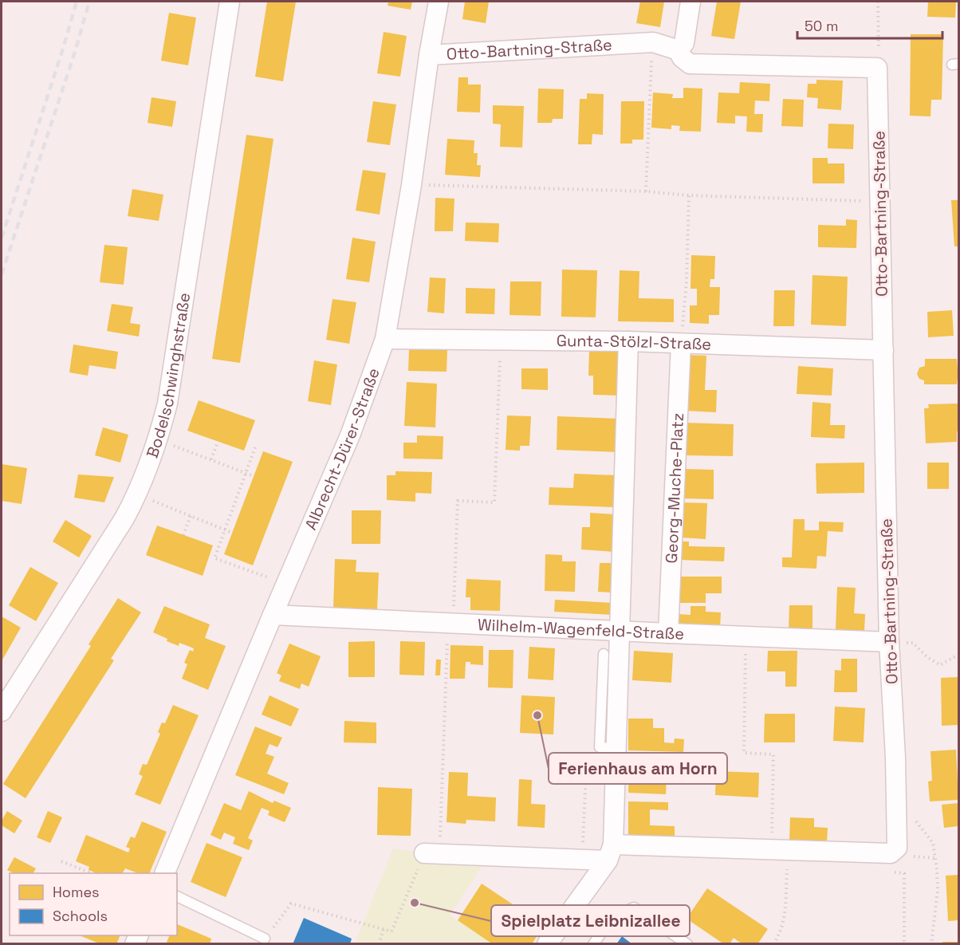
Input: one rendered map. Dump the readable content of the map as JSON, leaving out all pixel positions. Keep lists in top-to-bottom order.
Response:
{
  "streets": {
    "street": [
      "Otto-Bartning-Straße",
      "Gunta-Stölzl-Straße",
      "Bodelschwinghstraße",
      "Albrecht-Dürer-Straße",
      "Georg-Muche-Platz",
      "Wilhelm-Wagenfeld-Straße"
    ]
  },
  "crossings": [
    ["Otto-Bartning-Straße", "Gunta-Stölzl-Straße"],
    ["Otto-Bartning-Straße", "Albrecht-Dürer-Straße"],
    ["Otto-Bartning-Straße", "Wilhelm-Wagenfeld-Straße"],
    ["Gunta-Stölzl-Straße", "Albrecht-Dürer-Straße"],
    ["Gunta-Stölzl-Straße", "Georg-Muche-Platz"],
    ["Albrecht-Dürer-Straße", "Wilhelm-Wagenfeld-Straße"],
    ["Georg-Muche-Platz", "Wilhelm-Wagenfeld-Straße"]
  ],
  "places": ["Ferienhaus am Horn", "Spielplatz Leibnizallee"],
  "legend": ["Homes", "Schools"],
  "scale_bar": "50 m"
}
